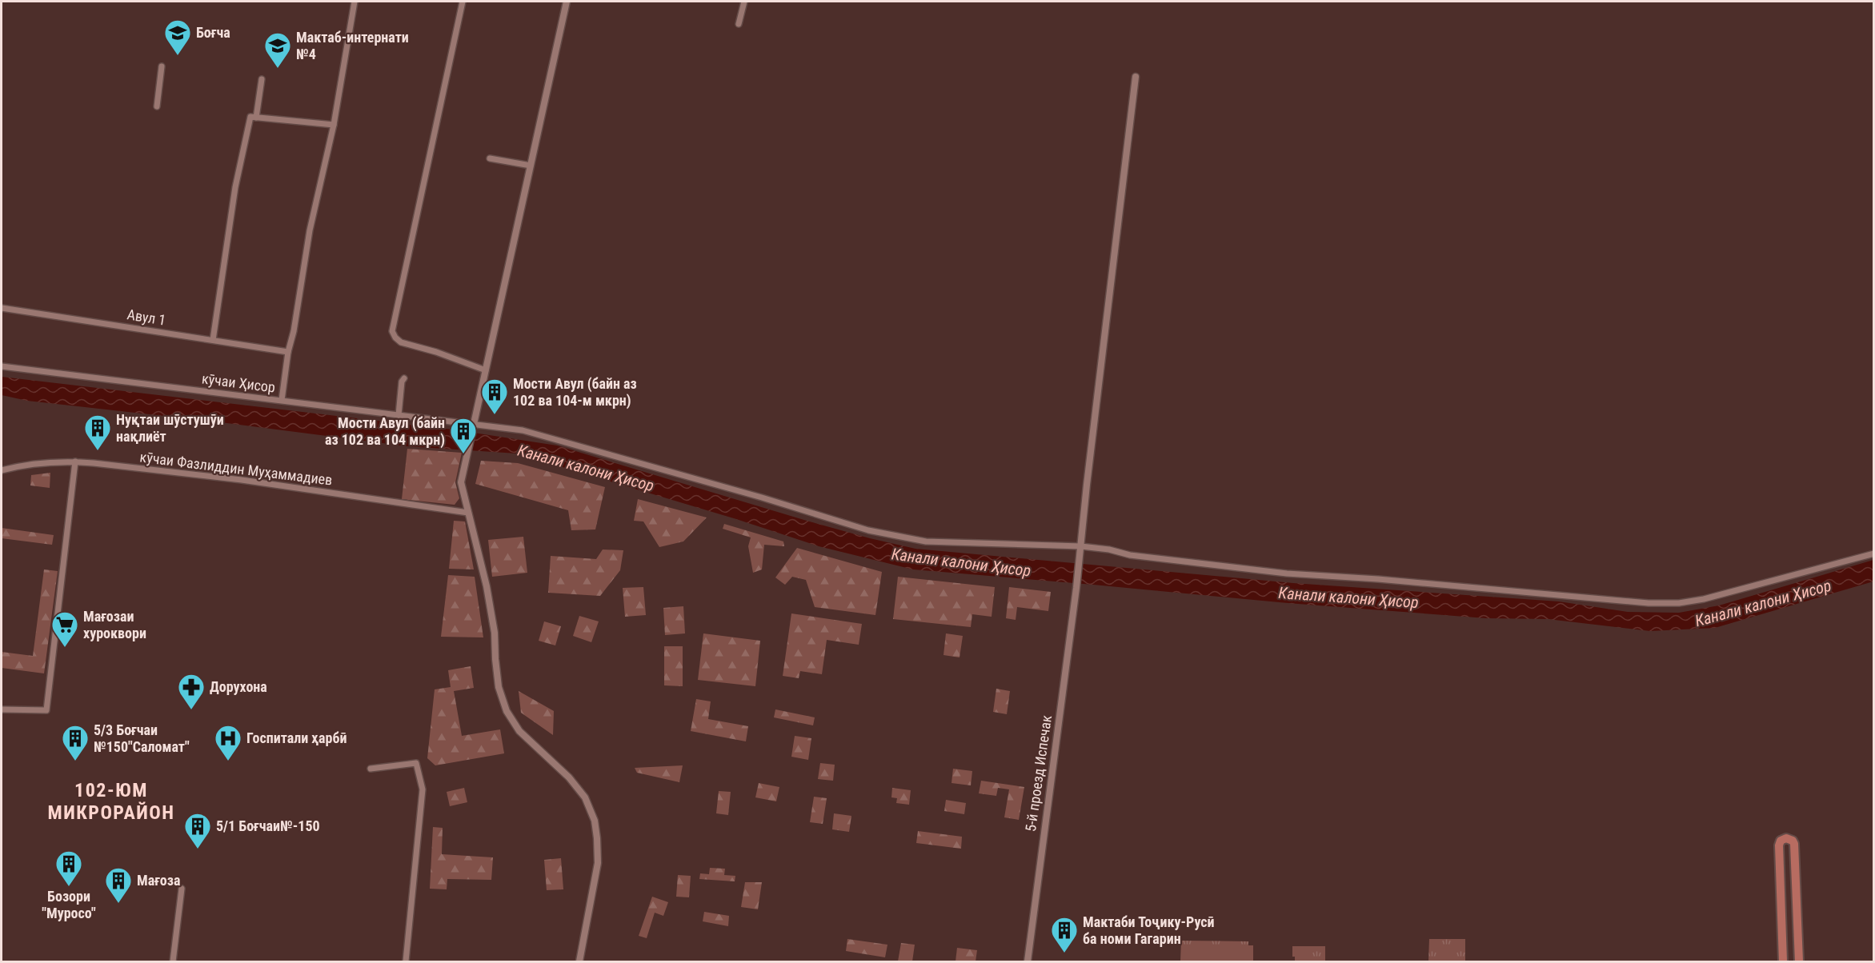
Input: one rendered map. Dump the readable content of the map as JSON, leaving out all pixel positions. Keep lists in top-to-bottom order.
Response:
{
  "streets": {
    "street": [
      "Авул 1",
      "кӯчаи Ҳисор",
      "кӯчаи Фазлиддин Муҳаммадиев",
      "5-й проезд Испечак"
    ]
  },
  "crossings": [
    ["кӯчаи Ҳисор", "5-й проезд Испечак"]
  ],
  "districts": ["102-ЮМ МИКРОРАЙОН"],
  "water": ["Канали калони Ҳисор"],
  "places": {
    "school or university": ["Боғча", "Мактаб-интернати №4"],
    "building": [
      "Мости Авул (байн аз 102 ва 104-м мкрн)",
      "Нуқтаи шӯстушӯи нақлиёт",
      "Мости Авул (байн аз 102 ва 104 мкрн)",
      "5/3 Боғчаи №150\"Саломат\"",
      "5/1 Боғчаи№-150",
      "Бозори \"Муросо\"",
      "Мағоза",
      "Мактаби Тоҷику-Русӣ ба номи Гагарин"
    ],
    "supermarket": ["Мағозаи хуроквори"],
    "pharmacy": ["Дорухона"],
    "hospital": ["Госпитали ҳарбӣ"]
  }
}
